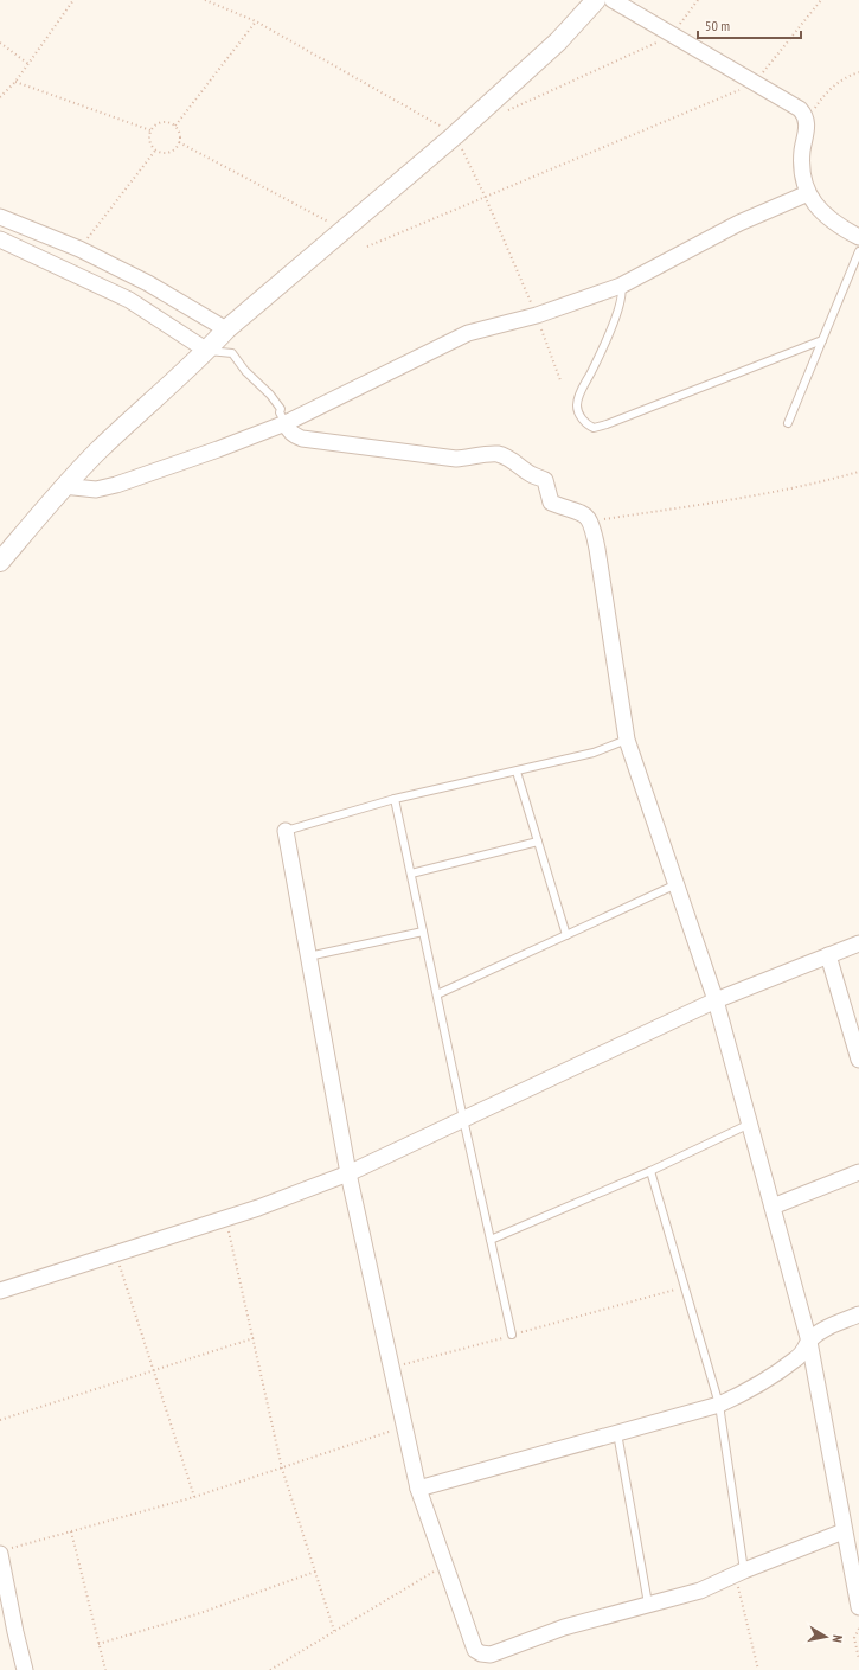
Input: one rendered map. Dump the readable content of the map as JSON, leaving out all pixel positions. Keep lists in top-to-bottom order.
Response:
{
  "scale_bar": "50 m",
  "north": "right"
}
